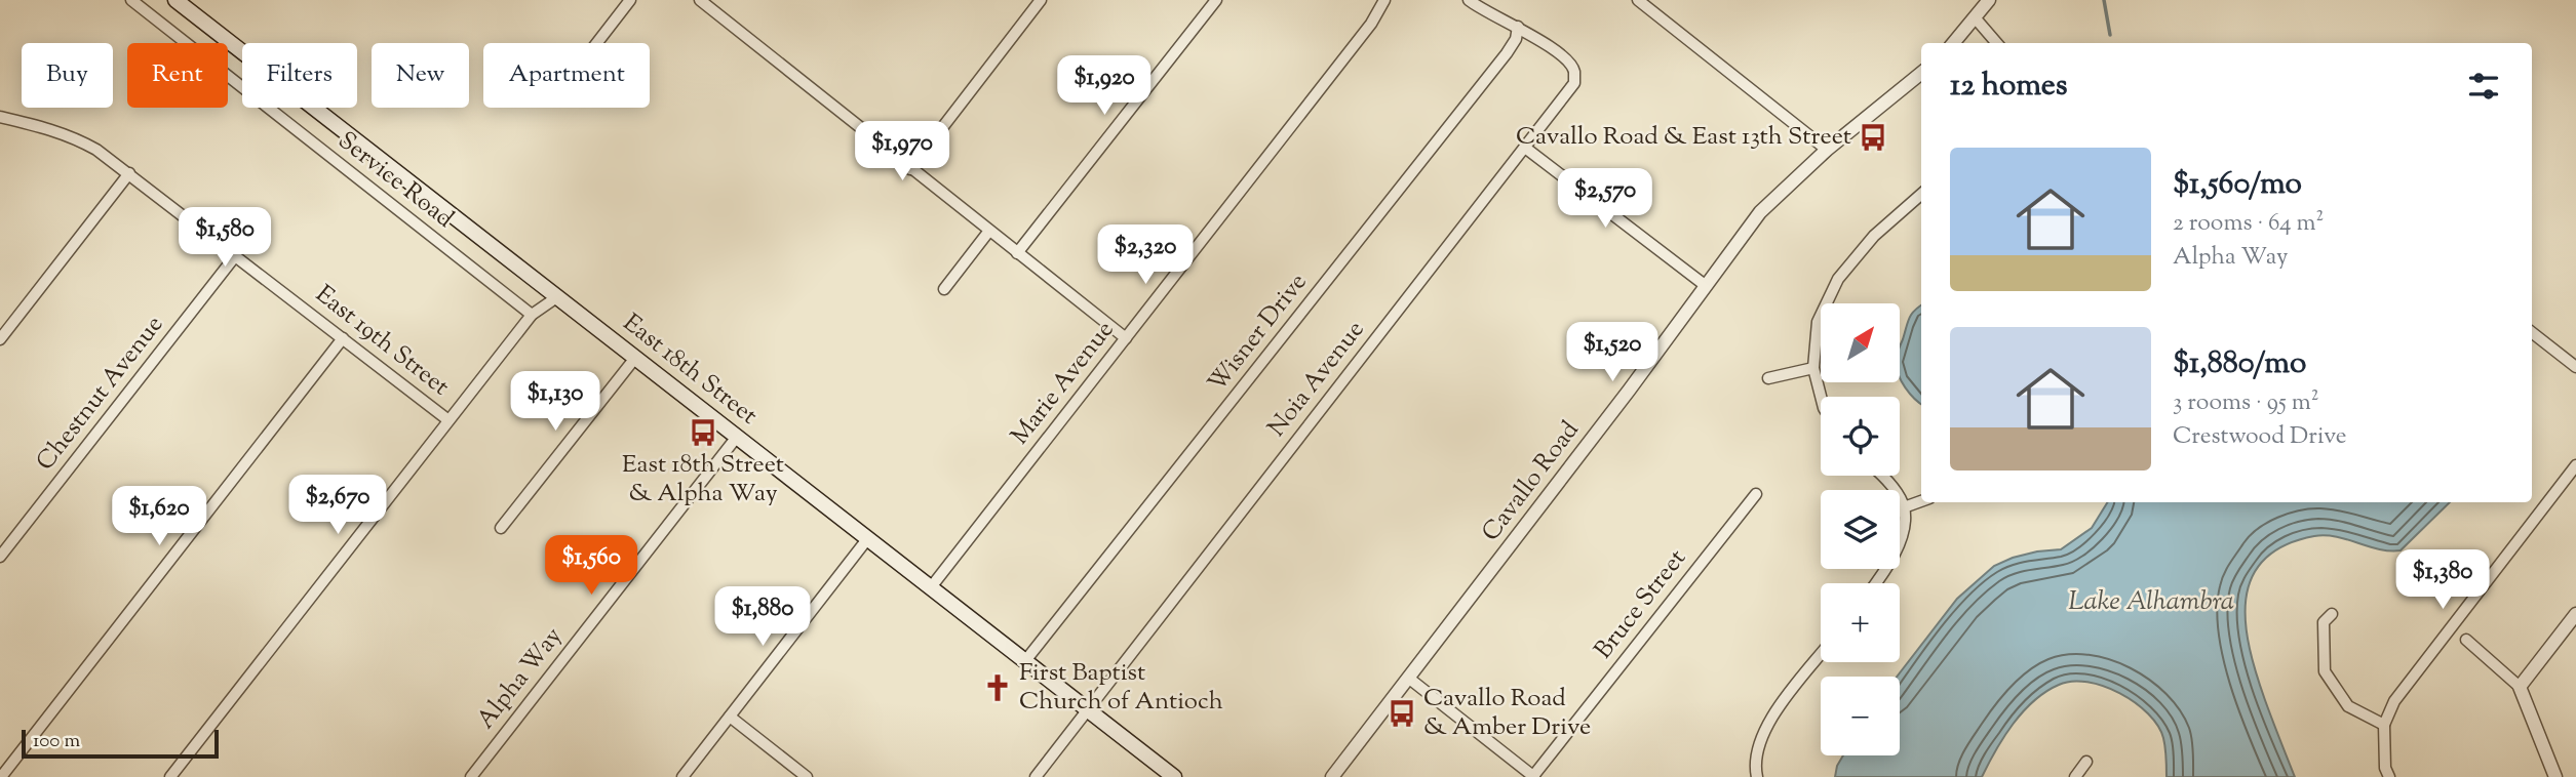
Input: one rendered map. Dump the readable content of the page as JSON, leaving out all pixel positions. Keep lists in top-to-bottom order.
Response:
{
  "streets": {
    "main road": ["East 18th Street"],
    "street": [
      "Service Road",
      "Wisner Drive",
      "East 19th Street",
      "Noia Avenue",
      "Marie Avenue",
      "Chestnut Avenue",
      "Cavallo Road",
      "Bruce Street",
      "Alpha Way"
    ]
  },
  "crossings": [
    ["Wisner Drive", "East 18th Street"],
    ["Wisner Drive", "Noia Avenue"],
    ["East 19th Street", "Chestnut Avenue"],
    ["East 18th Street", "Noia Avenue"],
    ["East 18th Street", "Marie Avenue"],
    ["East 18th Street", "Alpha Way"]
  ],
  "water": ["Lake Alhambra"],
  "places": {
    "bus stop": ["Cavallo Road & East 13th Street", "East 18th Street & Alpha Way", "Cavallo Road & Amber Drive"],
    "church": ["First Baptist Church of Antioch"]
  },
  "scale_bar": "100 m",
  "north": "top right",
  "page": {
    "chip": [
      "Buy",
      "Rent",
      "Filters",
      "New",
      "Apartment"
    ],
    "heading": "12 homes",
    "price": [
      "$1,920",
      "$1,970",
      "$2,570",
      "$1,580",
      "$2,320",
      "$1,520",
      "$1,130",
      "$2,670",
      "$1,620",
      "$1,560",
      "$1,380",
      "$1,880"
    ],
    "list": [
      {
        "name": "$1,560/mo",
        "note": "2 rooms · 64 m² · Alpha Way"
      },
      {
        "name": "$1,880/mo",
        "note": "3 rooms · 95 m² · Crestwood Drive"
      }
    ],
    "map_buttons": ["+", "−"],
    "scale": "100 m"
  }
}
